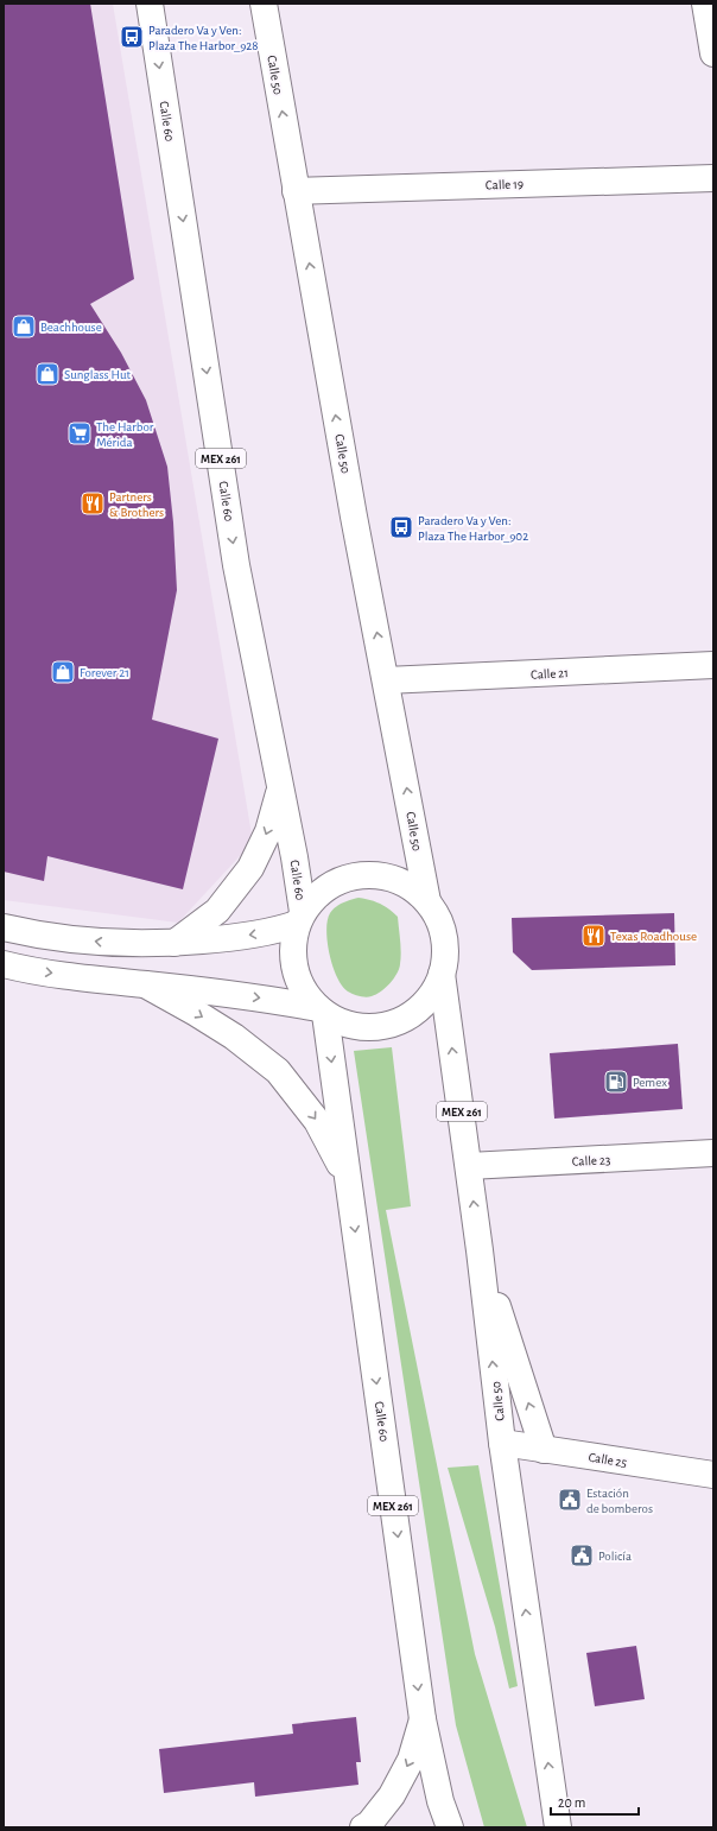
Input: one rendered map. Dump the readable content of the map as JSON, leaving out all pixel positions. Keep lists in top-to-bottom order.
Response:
{
  "streets": {
    "main road": [
      "Calle 50",
      "Calle 60",
      "Calle 19",
      "MEX 261",
      "Calle 21",
      "Calle 23",
      "Calle 25"
    ]
  },
  "crossings": [
    ["Calle 50", "Calle 60"],
    ["Calle 50", "Calle 19"],
    ["Calle 50", "Calle 21"],
    ["Calle 50", "Calle 23"],
    ["Calle 50", "Calle 25"]
  ],
  "one_way": ["Calle 50", "Calle 60"],
  "places": {
    "bus stop": ["Paradero Va y Ven: Plaza The Harbor_928", "Paradero Va y Ven: Plaza The Harbor_902"],
    "shop": ["Beachhouse", "Sunglass Hut", "Forever 21"],
    "supermarket": ["The Harbor Mérida"],
    "restaurant": ["Partners & Brothers", "Texas Roadhouse"],
    "fuel station": ["Pemex"],
    "public building": ["Estación de bomberos", "Policía"]
  },
  "scale_bar": "20 m"
}
